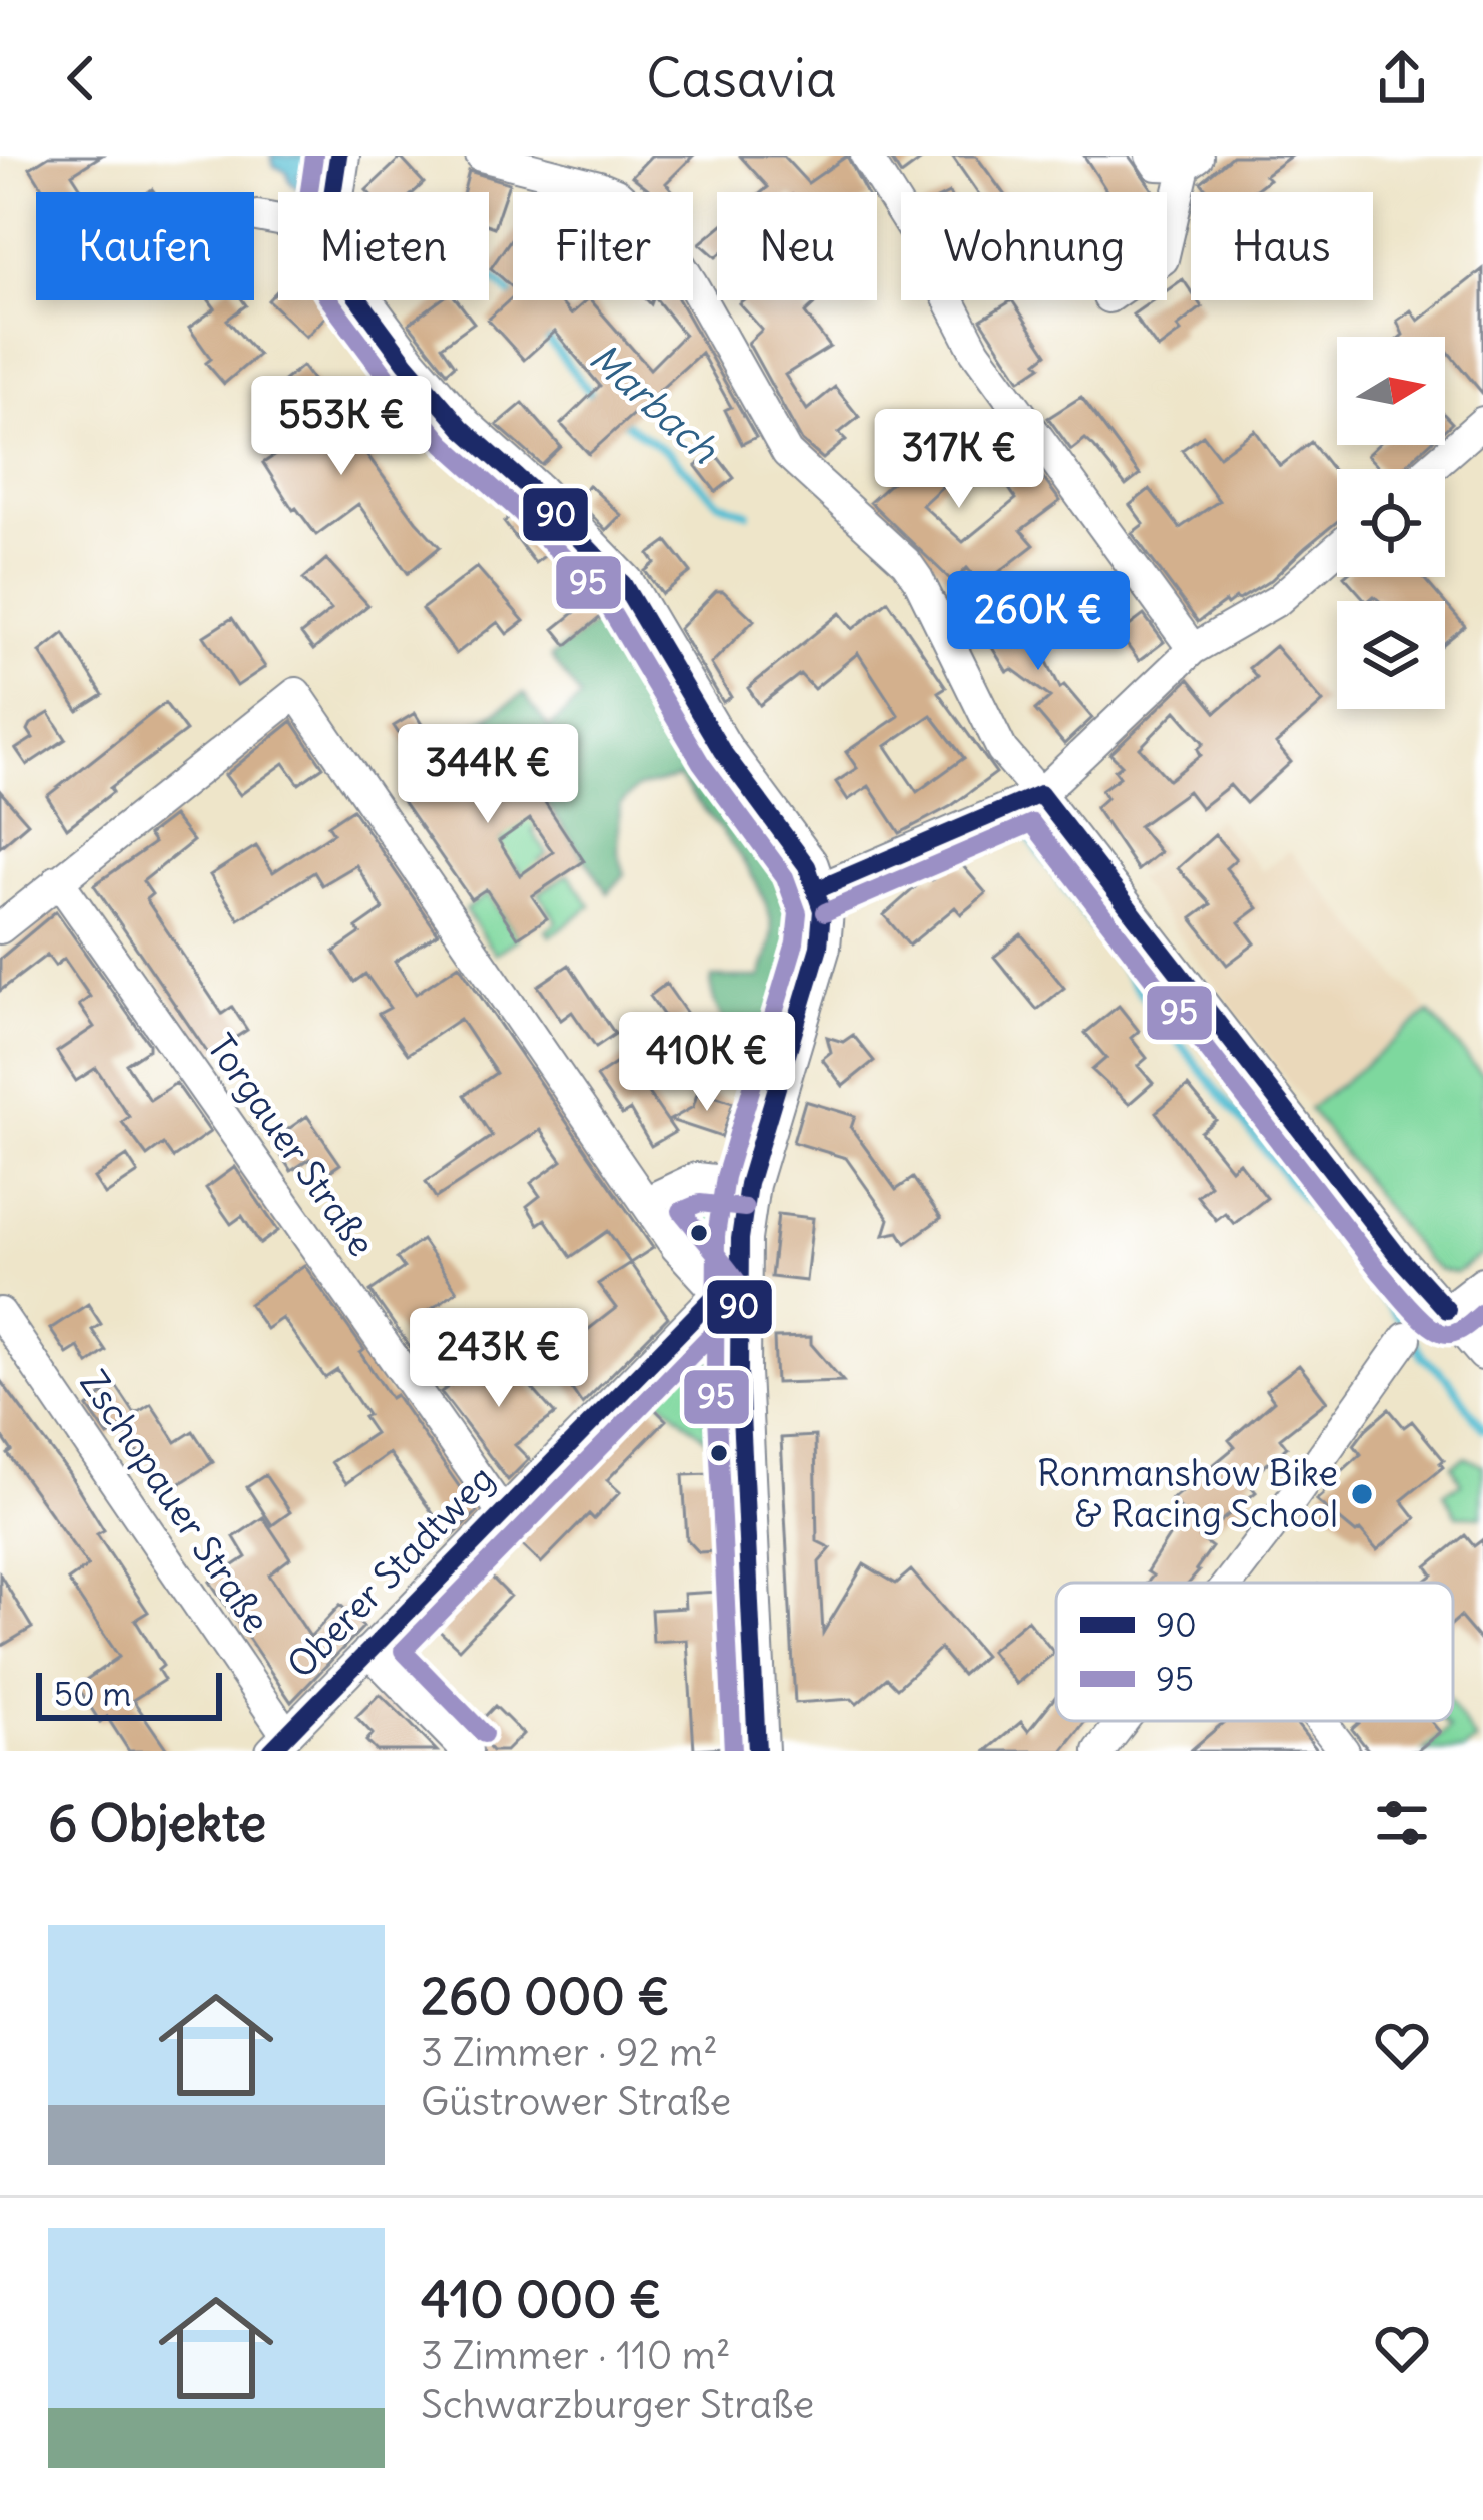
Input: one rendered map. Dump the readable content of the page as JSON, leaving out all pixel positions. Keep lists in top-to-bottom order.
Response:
{
  "streets": {
    "street": ["Torgauer Straße", "Zschopauer Straße", "Oberer Stadtweg"]
  },
  "crossings": [
    ["Torgauer Straße", "Oberer Stadtweg"],
    ["Zschopauer Straße", "Oberer Stadtweg"]
  ],
  "water": ["Marbach"],
  "places": ["Ronmanshow Bike & Racing School"],
  "lines": ["transit line 90", "transit line 95"],
  "legend": ["90", "95"],
  "scale_bar": "50 m",
  "north": "right",
  "page": {
    "header": "Casavia",
    "chip": [
      "Kaufen",
      "Mieten",
      "Filter",
      "Neu",
      "Wohnung",
      "Haus"
    ],
    "price": [
      "553K €",
      "317K €",
      "260K €",
      "344K €",
      "410K €",
      "243K €"
    ],
    "scale": "50 m",
    "heading": "6 Objekte",
    "list": [
      {
        "name": "260 000 €",
        "note": "3 Zimmer · 92 m² · Güstrower Straße"
      },
      {
        "name": "410 000 €",
        "note": "3 Zimmer · 110 m² · Schwarzburger Straße"
      }
    ]
  }
}
